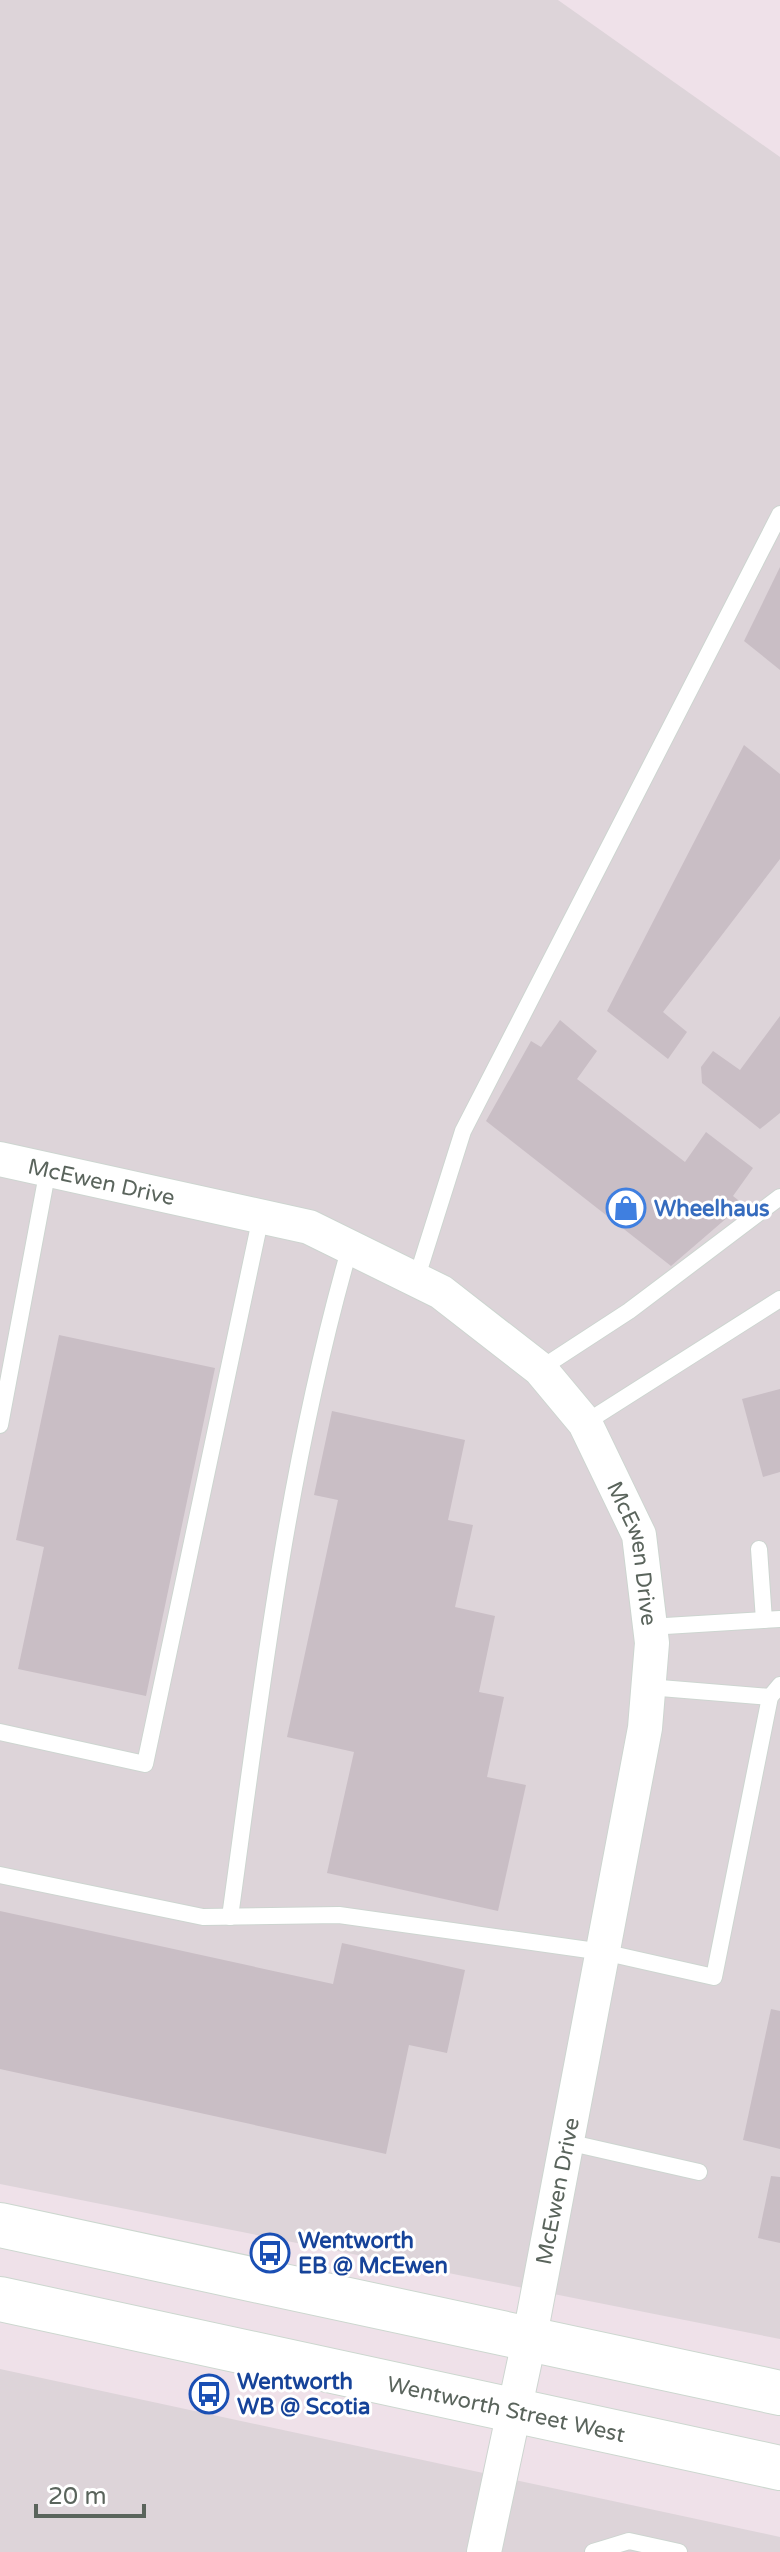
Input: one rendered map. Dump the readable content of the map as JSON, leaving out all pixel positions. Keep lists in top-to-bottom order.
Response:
{
  "streets": {
    "main road": ["Wentworth Street West"],
    "street": ["McEwen Drive"]
  },
  "crossings": [
    ["McEwen Drive", "Wentworth Street West"]
  ],
  "places": {
    "shop": ["Wheelhaus"],
    "bus stop": ["Wentworth EB @ McEwen", "Wentworth WB @ Scotia"]
  },
  "scale_bar": "20 m"
}
